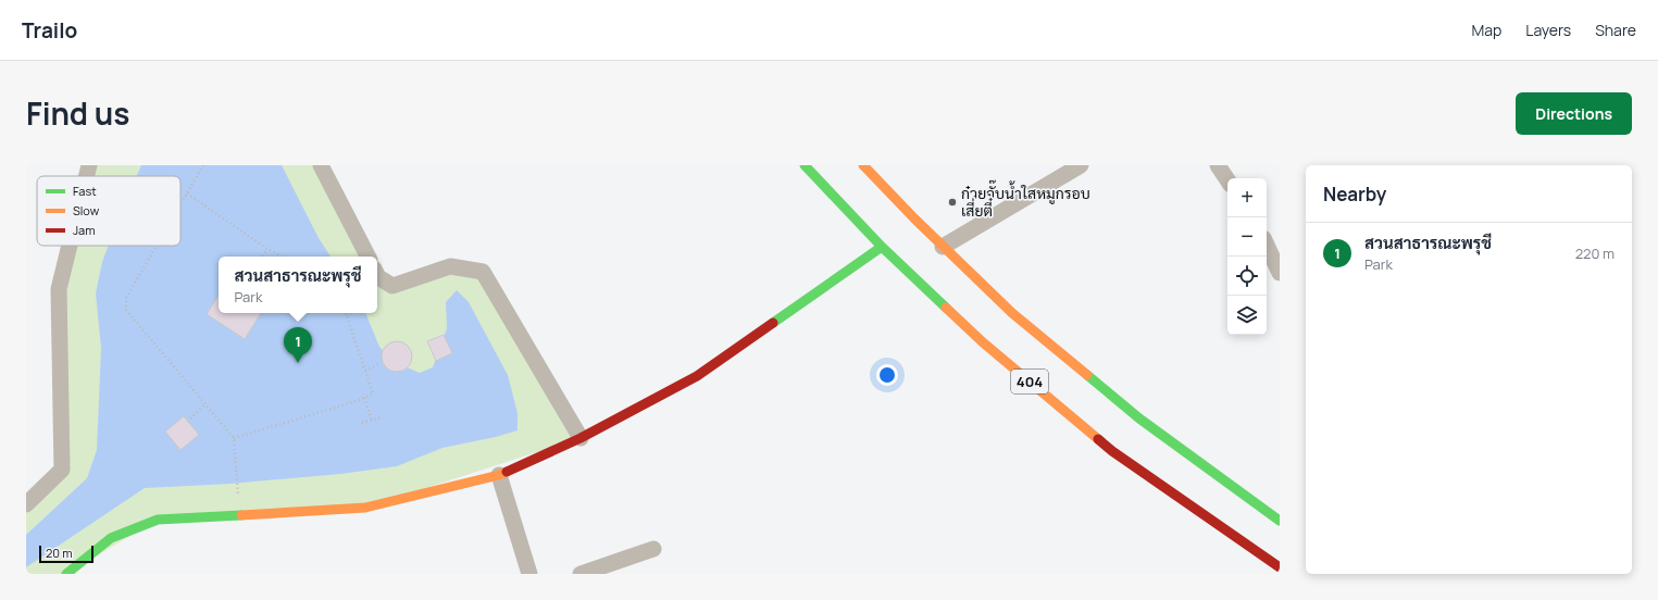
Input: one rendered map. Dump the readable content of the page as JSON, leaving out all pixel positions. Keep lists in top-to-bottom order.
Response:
{
  "streets": {
    "main road": ["404"]
  },
  "places": ["ก๋วยจั๊บน้ำใสหมูกรอบ เสี่ยตี๋"],
  "legend": ["Fast", "Slow", "Jam"],
  "scale_bar": "20 m",
  "page": {
    "header": "Trailo",
    "nav": ["Map", "Layers", "Share"],
    "title": "Find us",
    "buttons": "Directions",
    "heading": "Nearby",
    "map_buttons": ["+", "−"],
    "list": [
      {
        "mark": "1",
        "name": "สวนสาธารณะพรุชี",
        "note": "Park",
        "value": "220 m"
      }
    ],
    "popup": ["สวนสาธารณะพรุชี", "Park"],
    "pins": "1",
    "scale": "20 m"
  }
}
